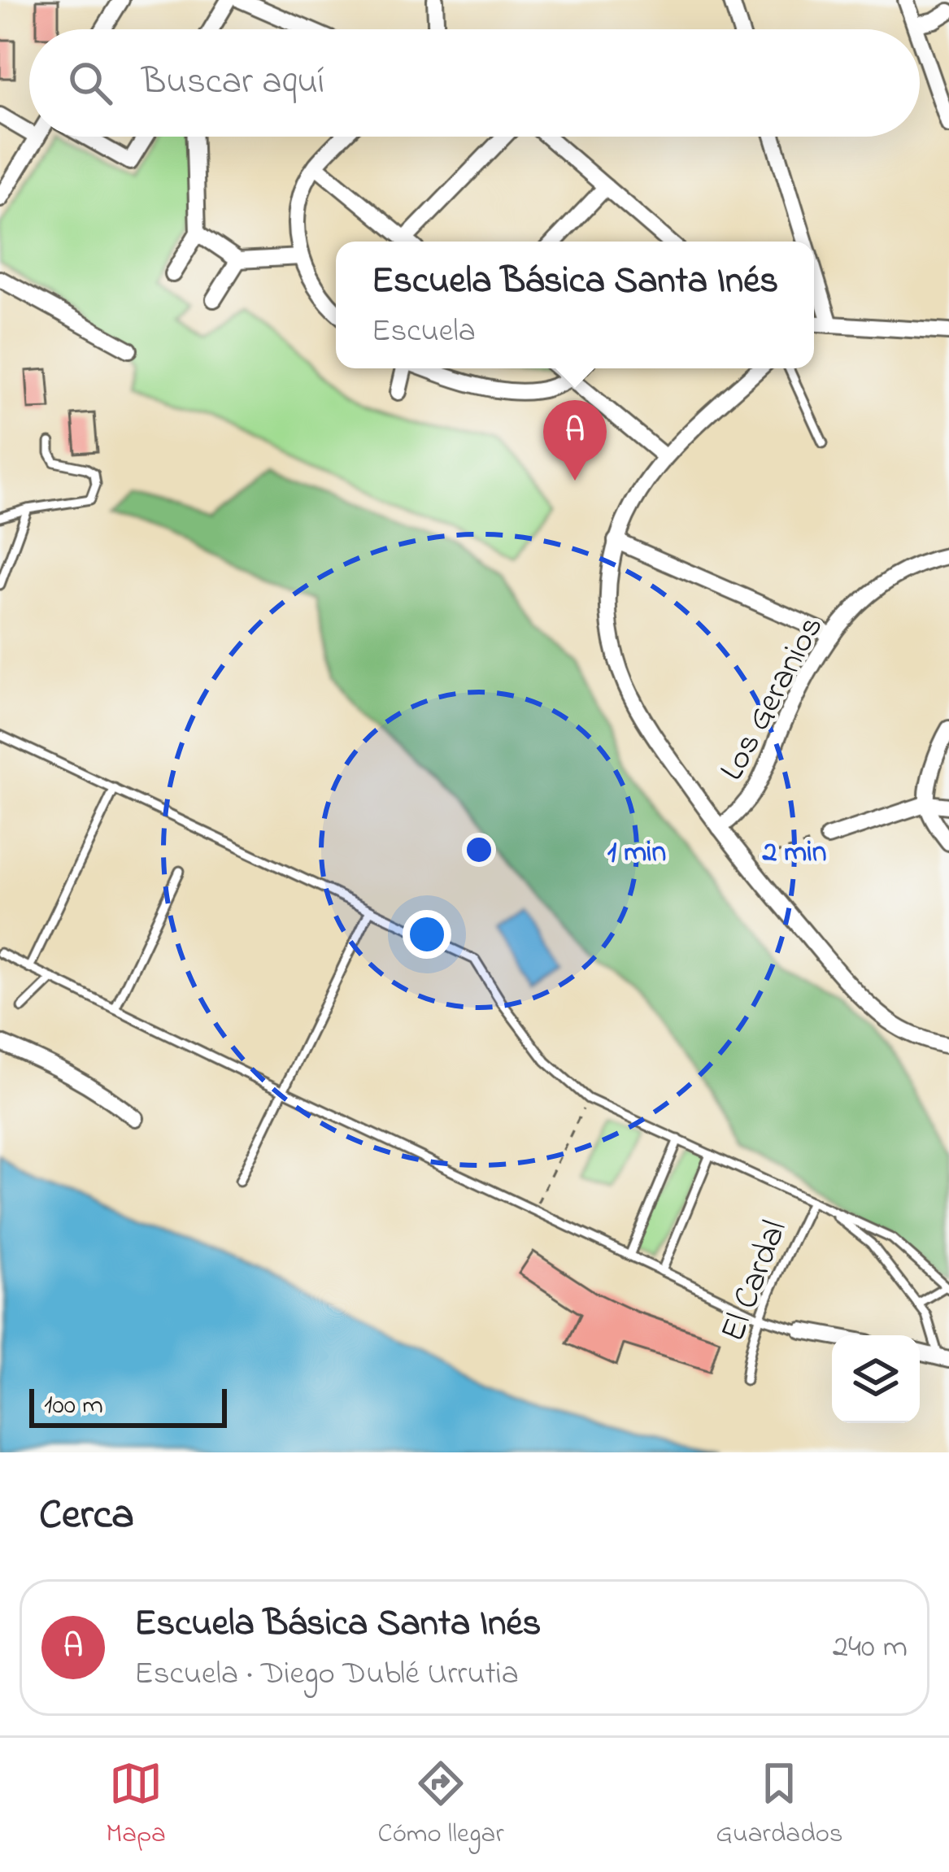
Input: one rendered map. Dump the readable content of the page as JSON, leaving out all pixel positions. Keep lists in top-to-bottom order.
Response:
{
  "streets": {
    "street": ["Los Geranios"],
    "lane": ["El Cardal"]
  },
  "scale_bar": "100 m",
  "page": {
    "search": "Buscar aquí",
    "popup": ["Escuela Básica Santa Inés", "Escuela"],
    "pins": "A",
    "scale": "100 m",
    "heading": "Cerca",
    "list": [
      {
        "mark": "A",
        "name": "Escuela Básica Santa Inés",
        "note": "Escuela · Diego Dublé Urrutia",
        "value": "240 m"
      }
    ],
    "nav": ["Mapa", "Cómo llegar", "Guardados"]
  },
  "rings": ["1 min", "2 min"]
}
